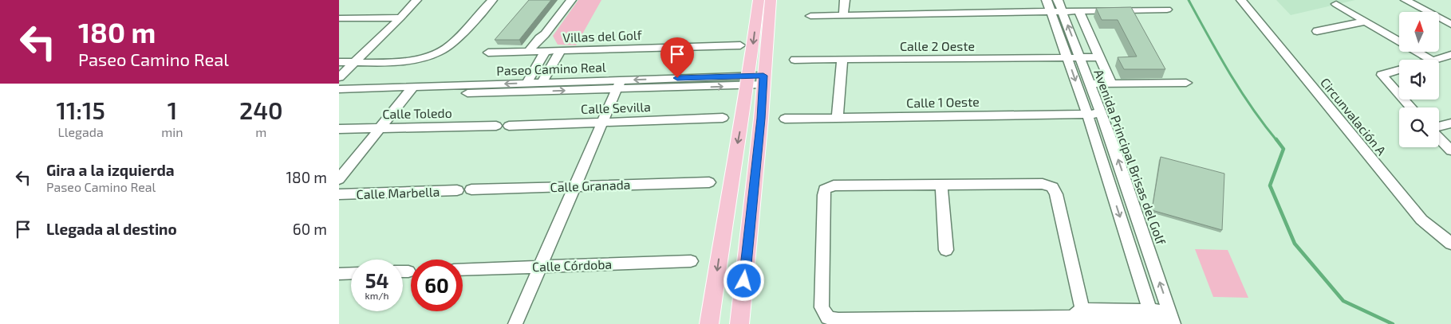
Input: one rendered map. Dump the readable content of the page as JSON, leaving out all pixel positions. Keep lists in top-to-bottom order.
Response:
{
  "streets": {
    "street": [
      "Villas del Golf",
      "Calle 2 Oeste",
      "Paseo Camino Real",
      "Calle 1 Oeste",
      "Calle Sevilla",
      "Calle Toledo",
      "Circunvalación A",
      "Avenida Principal Brisas del Golf",
      "Calle Granada",
      "Calle Marbella",
      "Calle Córdoba"
    ]
  },
  "crossings": [
    ["Calle 2 Oeste", "Avenida Principal Brisas del Golf"],
    ["Calle 1 Oeste", "Avenida Principal Brisas del Golf"]
  ],
  "north": "top",
  "page": {
    "turn": ["180 m", "Paseo Camino Real"],
    "eta": [
      "11:15",
      "Llegada",
      "1",
      "min",
      "240",
      "m"
    ],
    "list": [
      {
        "name": "Gira a la izquierda",
        "note": "Paseo Camino Real",
        "value": "180 m"
      },
      {
        "name": "Llegada al destino",
        "value": "60 m"
      }
    ],
    "speed": "54 km/h",
    "limit": "60"
  }
}
